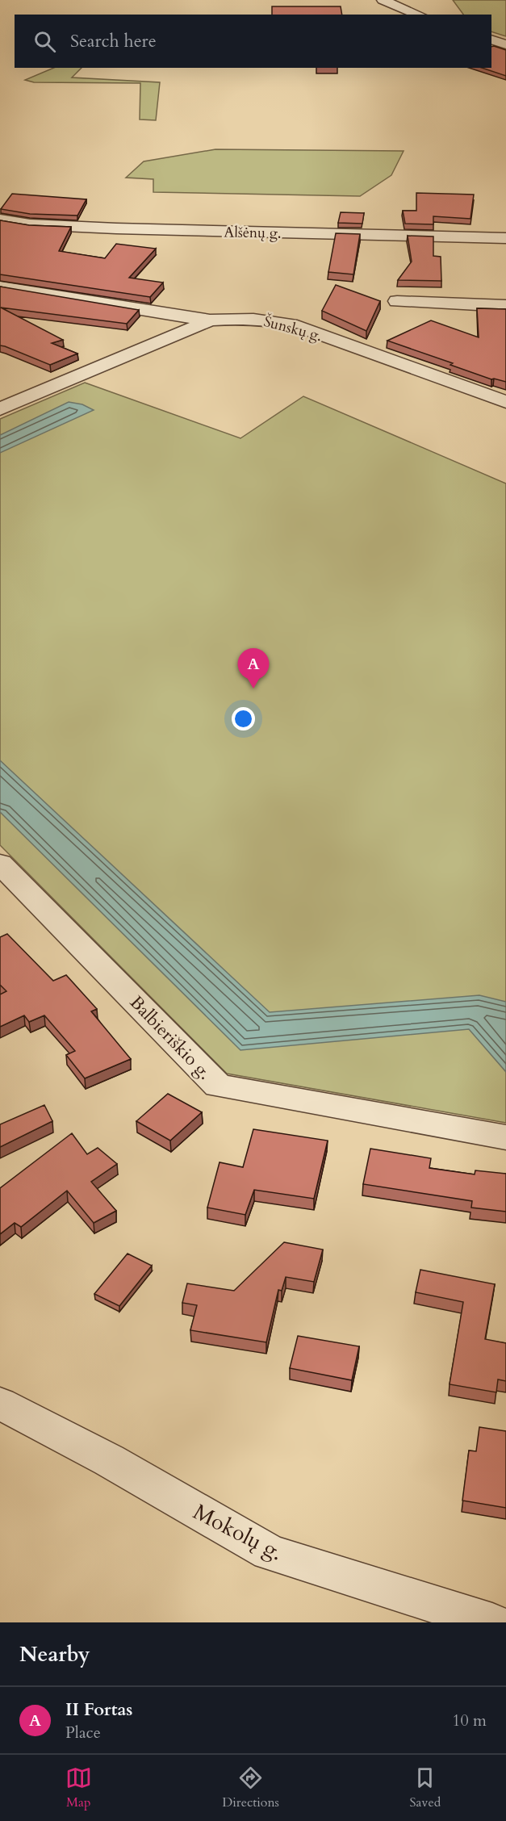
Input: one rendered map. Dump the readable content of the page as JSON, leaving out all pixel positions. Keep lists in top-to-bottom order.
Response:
{
  "streets": {
    "street": [
      "Alšėnų g.",
      "Šunskų g.",
      "Balbieriškio g.",
      "Mokolų g."
    ]
  },
  "page": {
    "search": "Search here",
    "pins": "A",
    "heading": "Nearby",
    "list": [
      {
        "mark": "A",
        "name": "II Fortas",
        "note": "Place",
        "value": "10 m"
      }
    ],
    "nav": ["Map", "Directions", "Saved"]
  }
}
